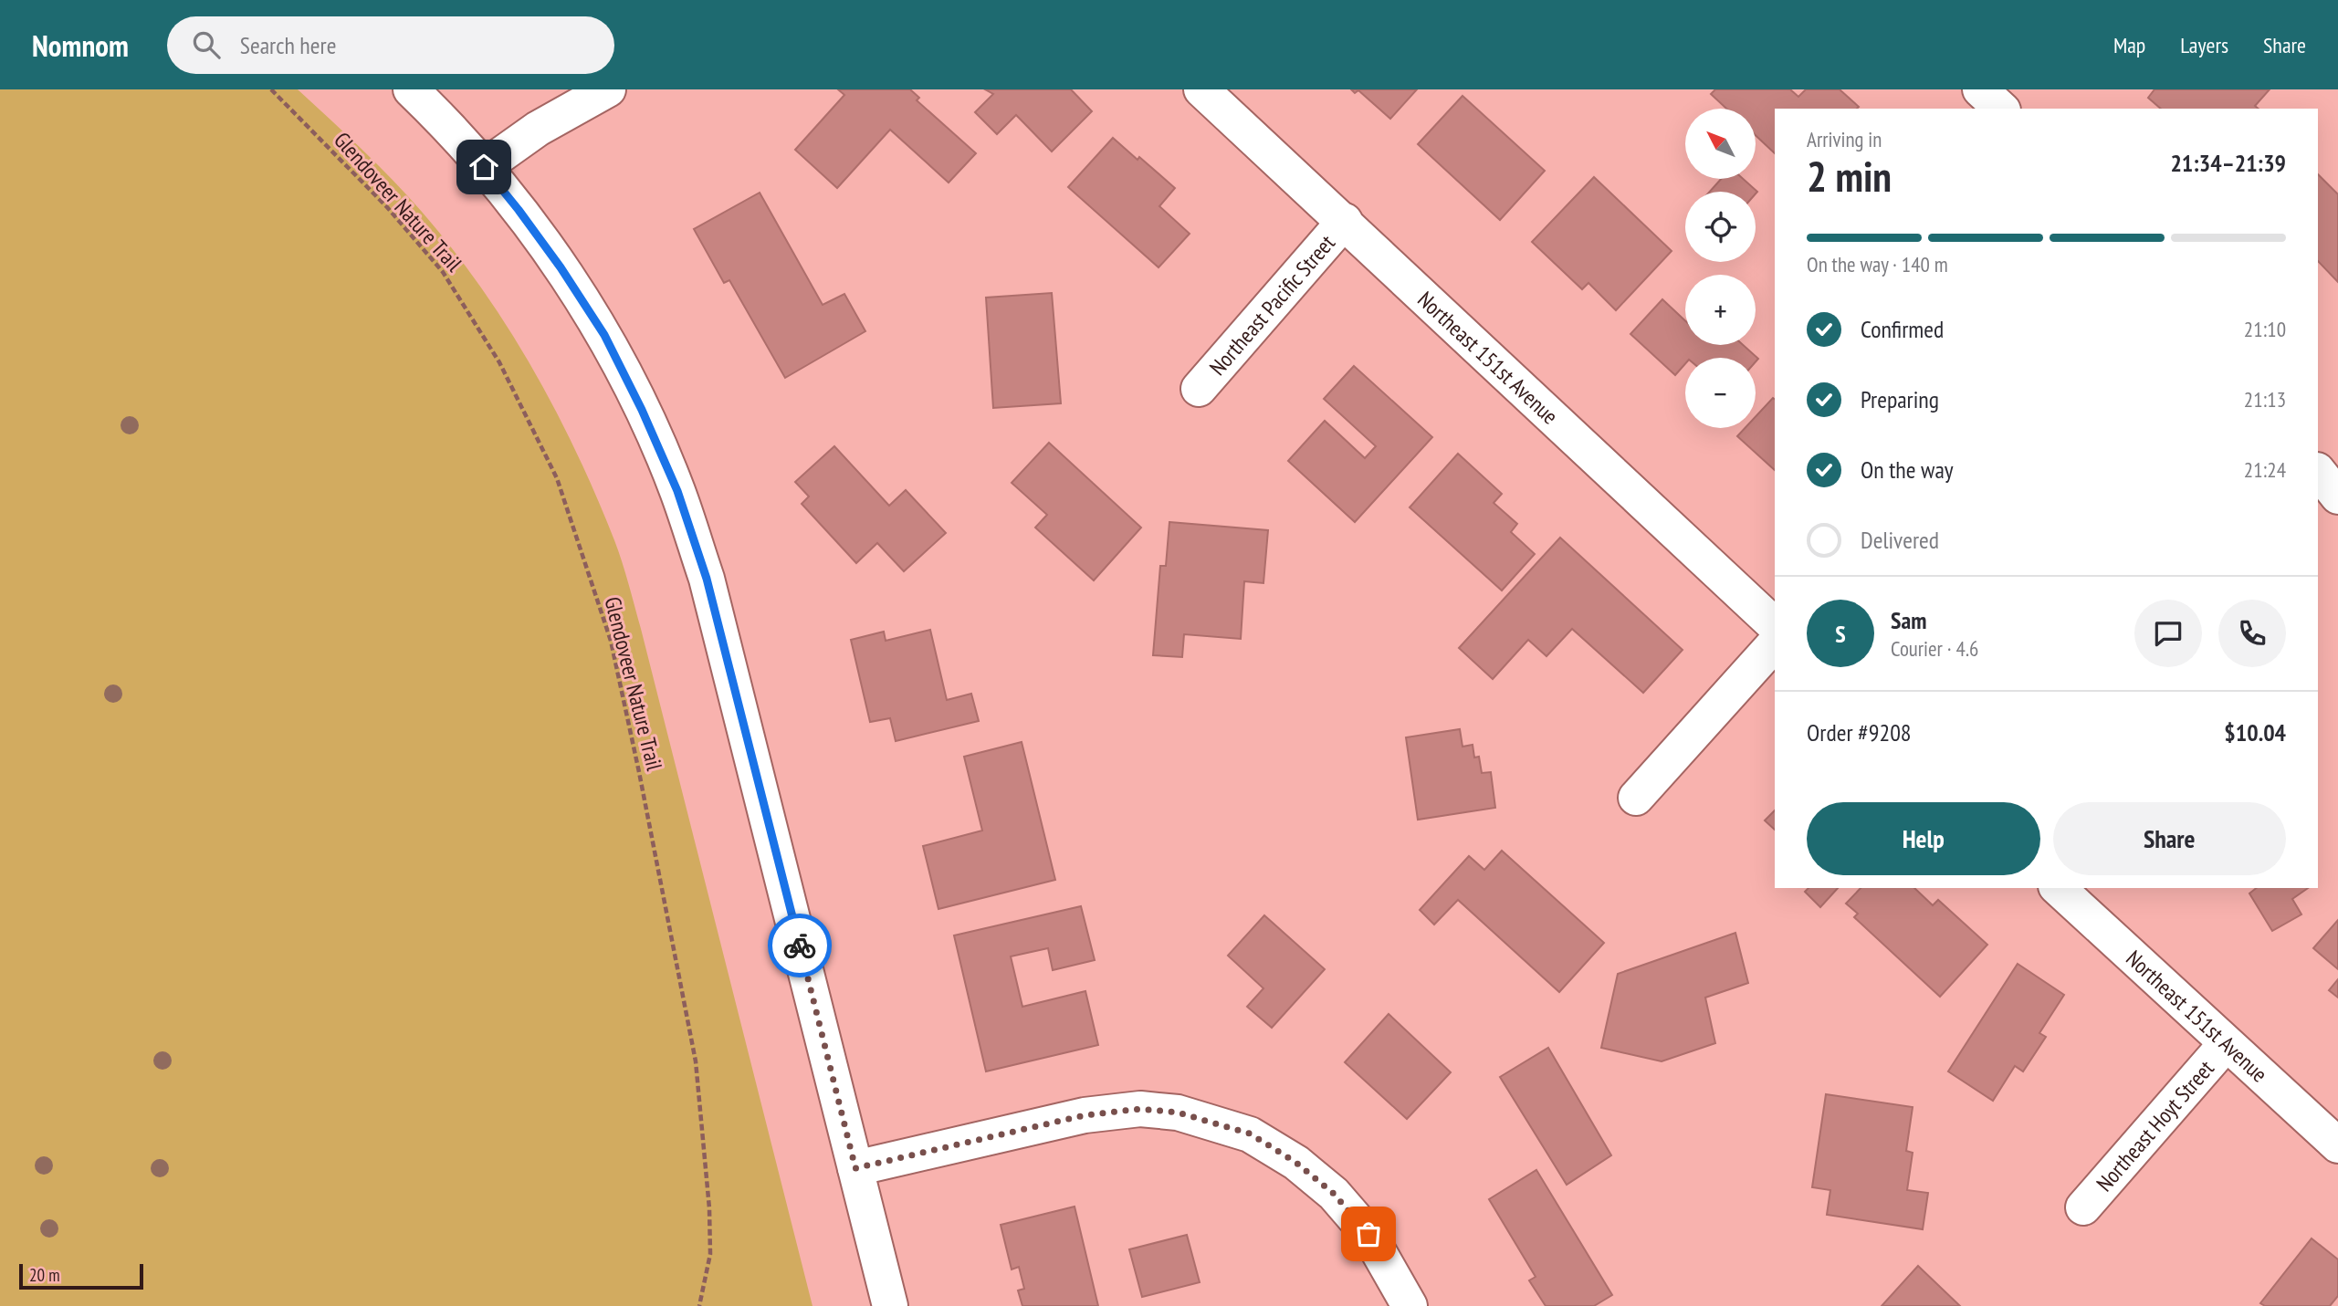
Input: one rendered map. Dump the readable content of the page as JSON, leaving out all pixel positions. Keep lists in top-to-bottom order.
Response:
{
  "streets": {
    "street": ["Northeast Pacific Street", "Northeast 151st Avenue", "Northeast Hoyt Street"],
    "path": ["Glendoveer Nature Trail"]
  },
  "crossings": [
    ["Northeast Pacific Street", "Northeast 151st Avenue"],
    ["Northeast 151st Avenue", "Northeast Hoyt Street"]
  ],
  "scale_bar": "20 m",
  "north": "top left",
  "page": {
    "header": "Nomnom",
    "search": "Search here",
    "nav": ["Map", "Layers", "Share"],
    "map_buttons": ["+", "−"],
    "heading": ["2 min", "Arriving in", "21:34–21:39"],
    "panel": [
      "Sam",
      "Courier · 4.6",
      "Order #9208",
      "$10.04"
    ],
    "bar": "On the way · 140 m",
    "list": [
      ["Confirmed", "21:10"],
      ["Preparing", "21:13"],
      ["On the way", "21:24"],
      "Delivered"
    ],
    "round": "S",
    "buttons": ["Help", "Share"],
    "scale": "20 m"
  }
}
